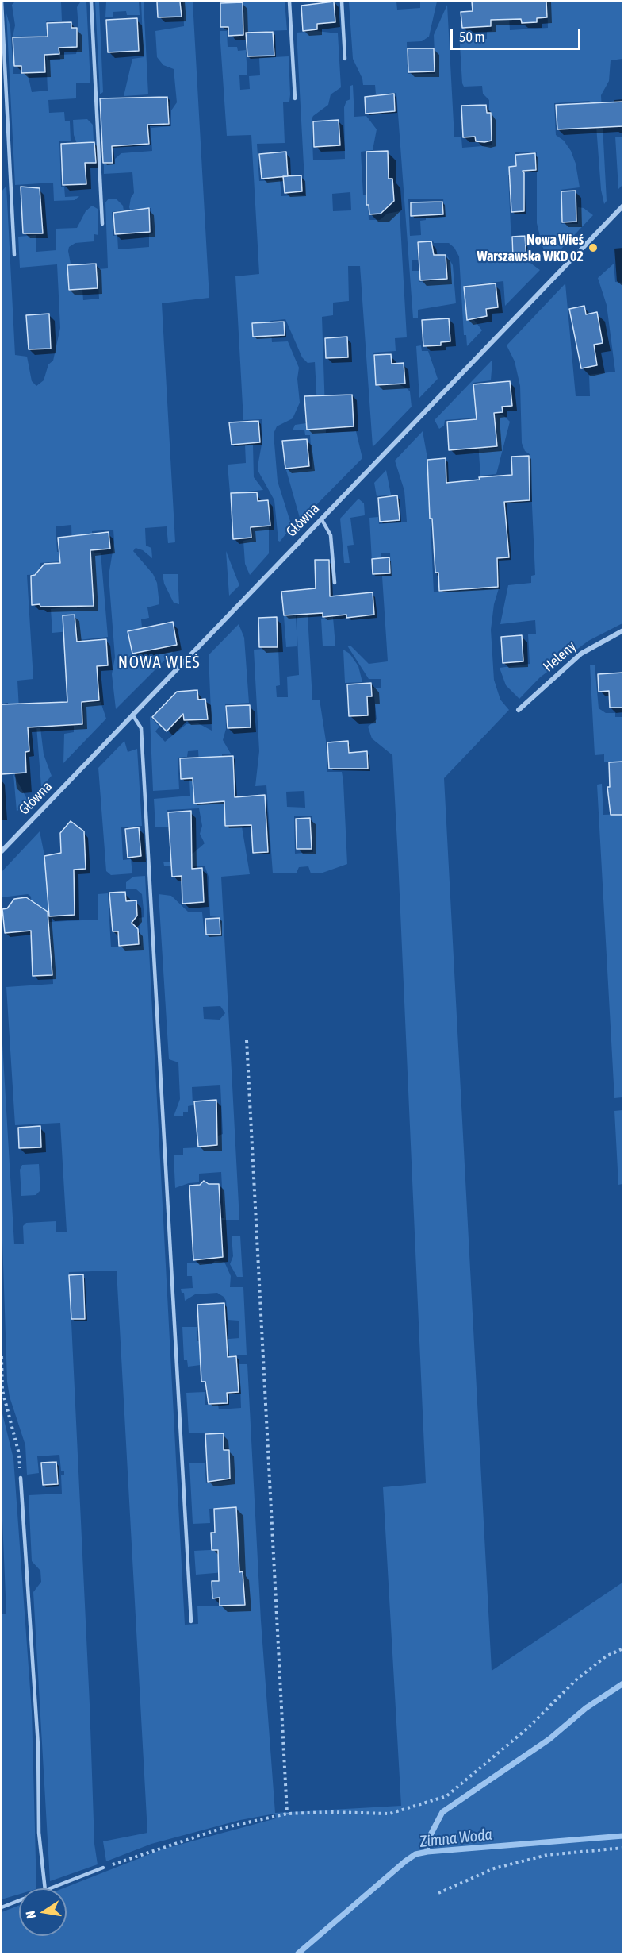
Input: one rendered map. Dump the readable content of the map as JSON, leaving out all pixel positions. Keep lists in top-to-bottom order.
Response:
{
  "streets": {
    "street": ["Główna", "Heleny"]
  },
  "districts": ["NOWA WIEŚ"],
  "water": ["Zimna Woda"],
  "places": ["Nowa Wieś Warszawska WKD 02"],
  "scale_bar": "50 m",
  "north": "left"
}
